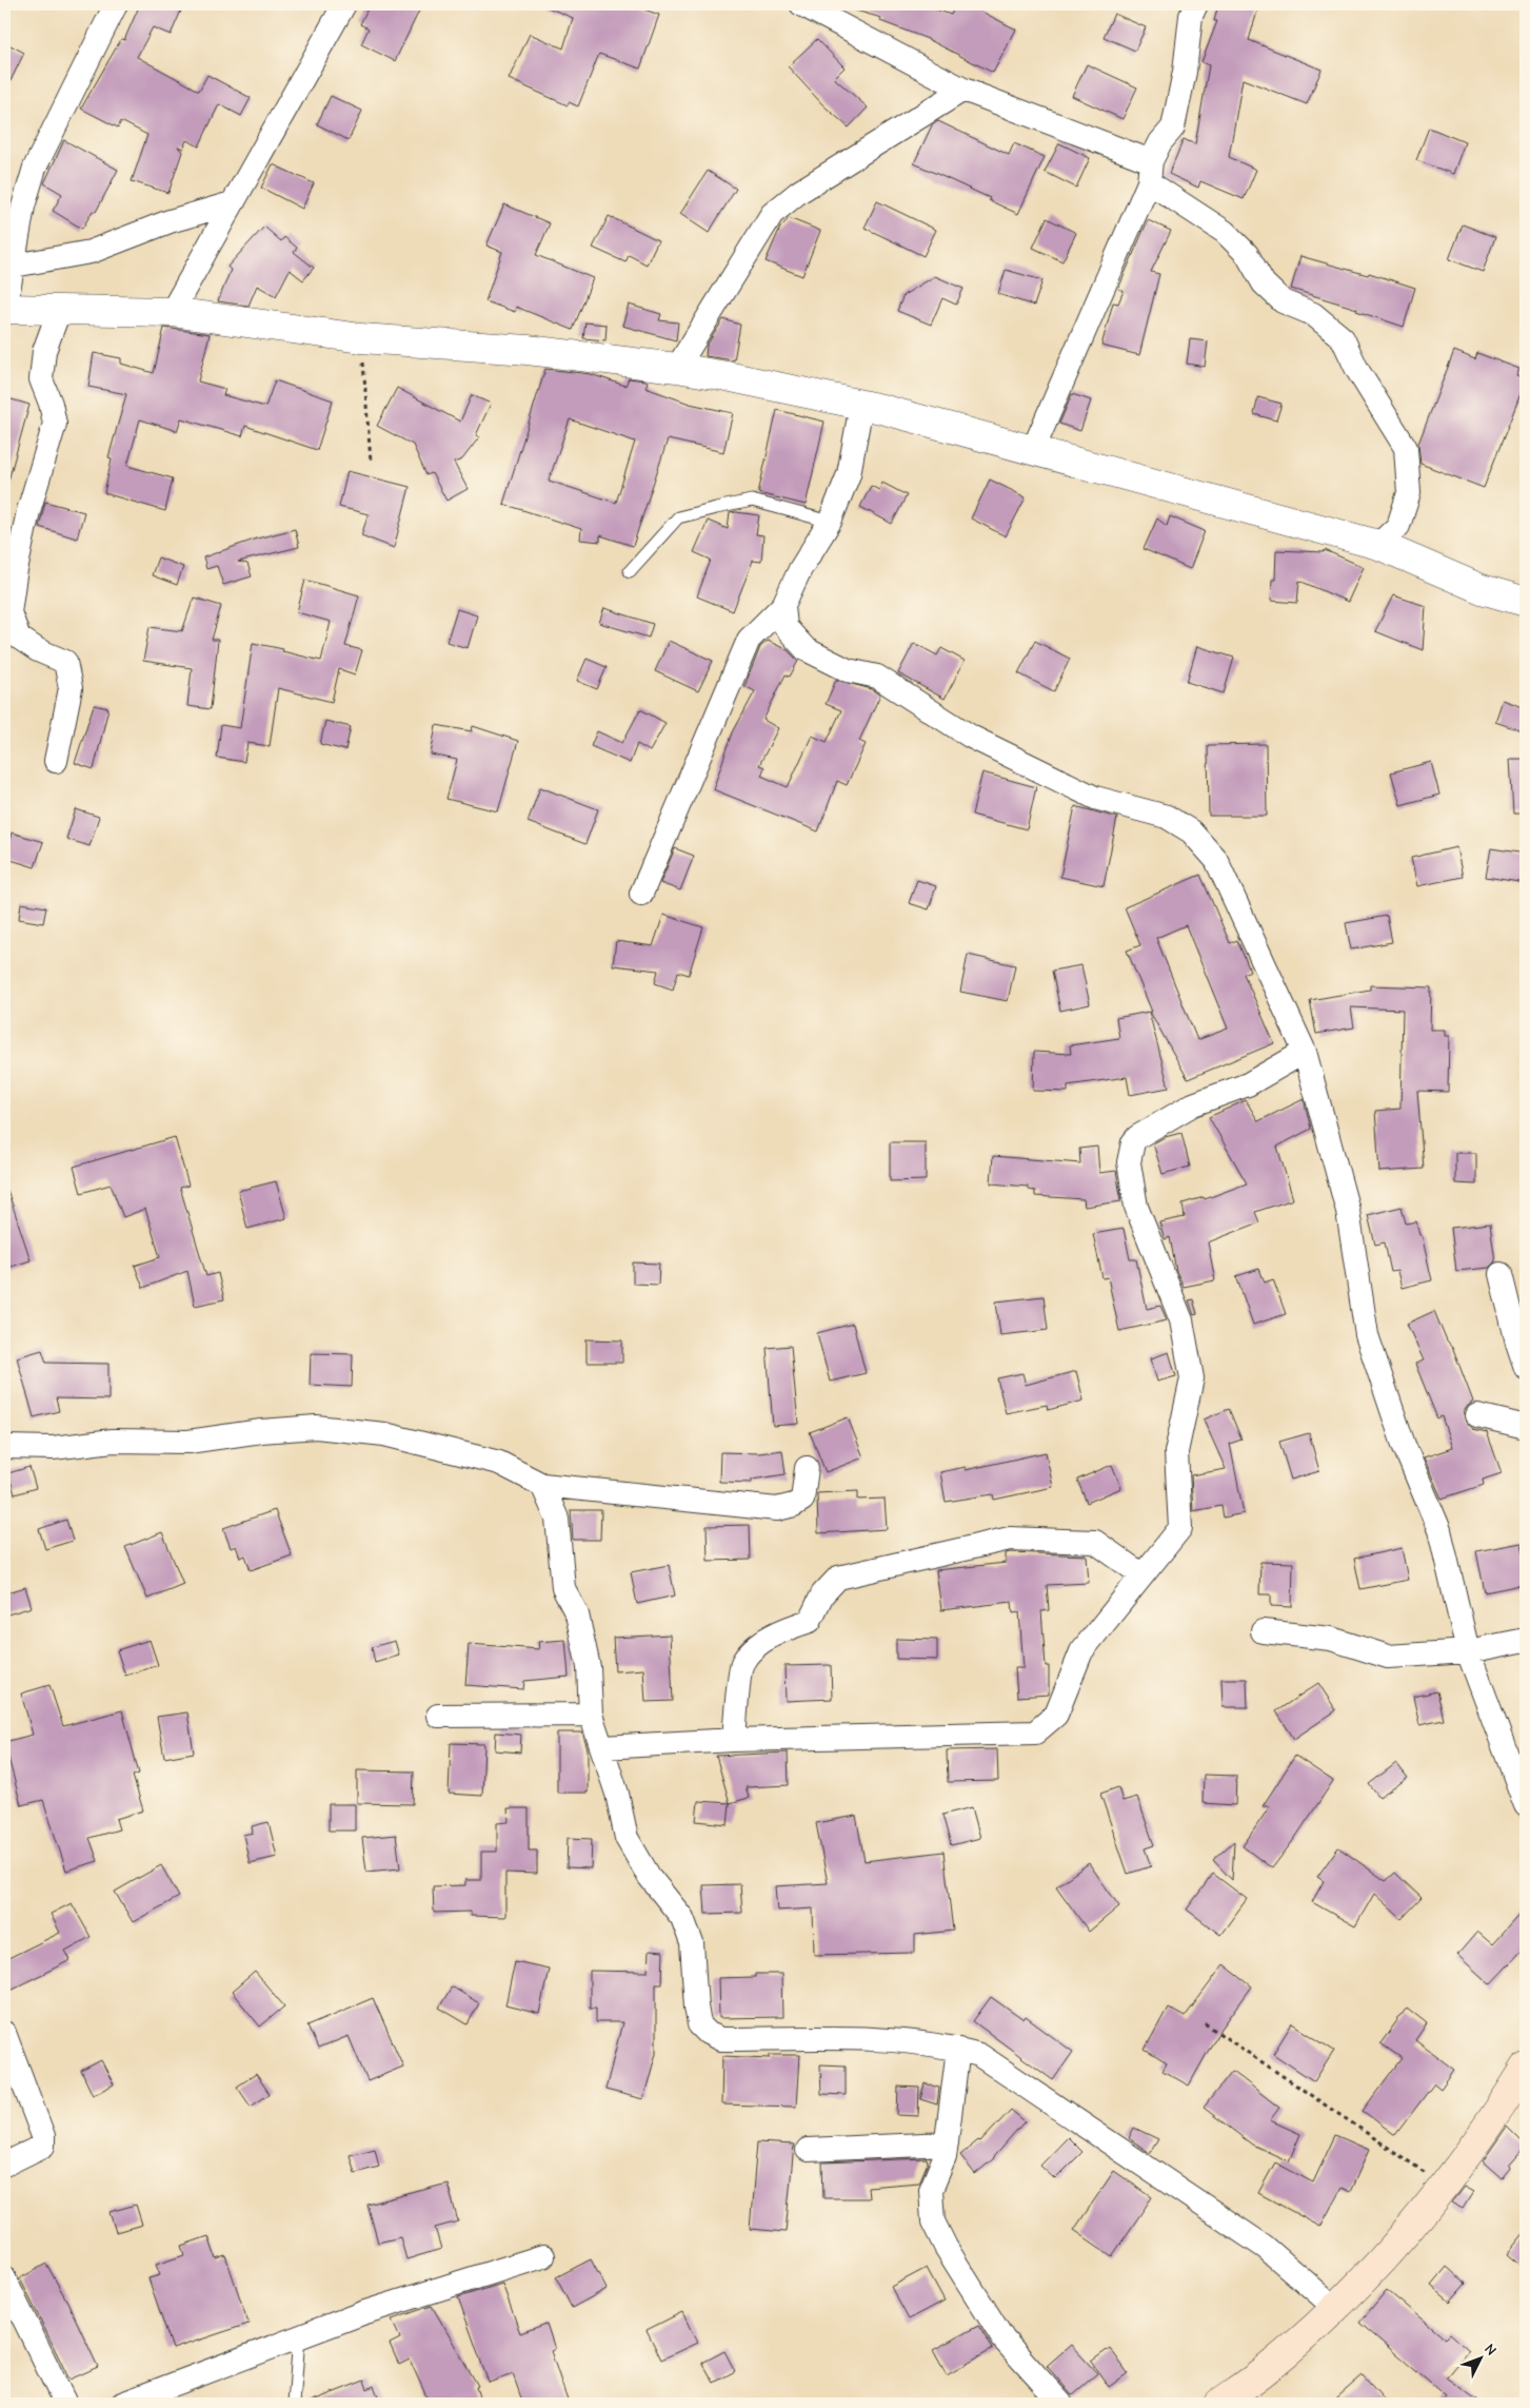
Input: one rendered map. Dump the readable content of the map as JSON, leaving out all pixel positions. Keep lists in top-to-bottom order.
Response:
{
  "north": "top right"
}
